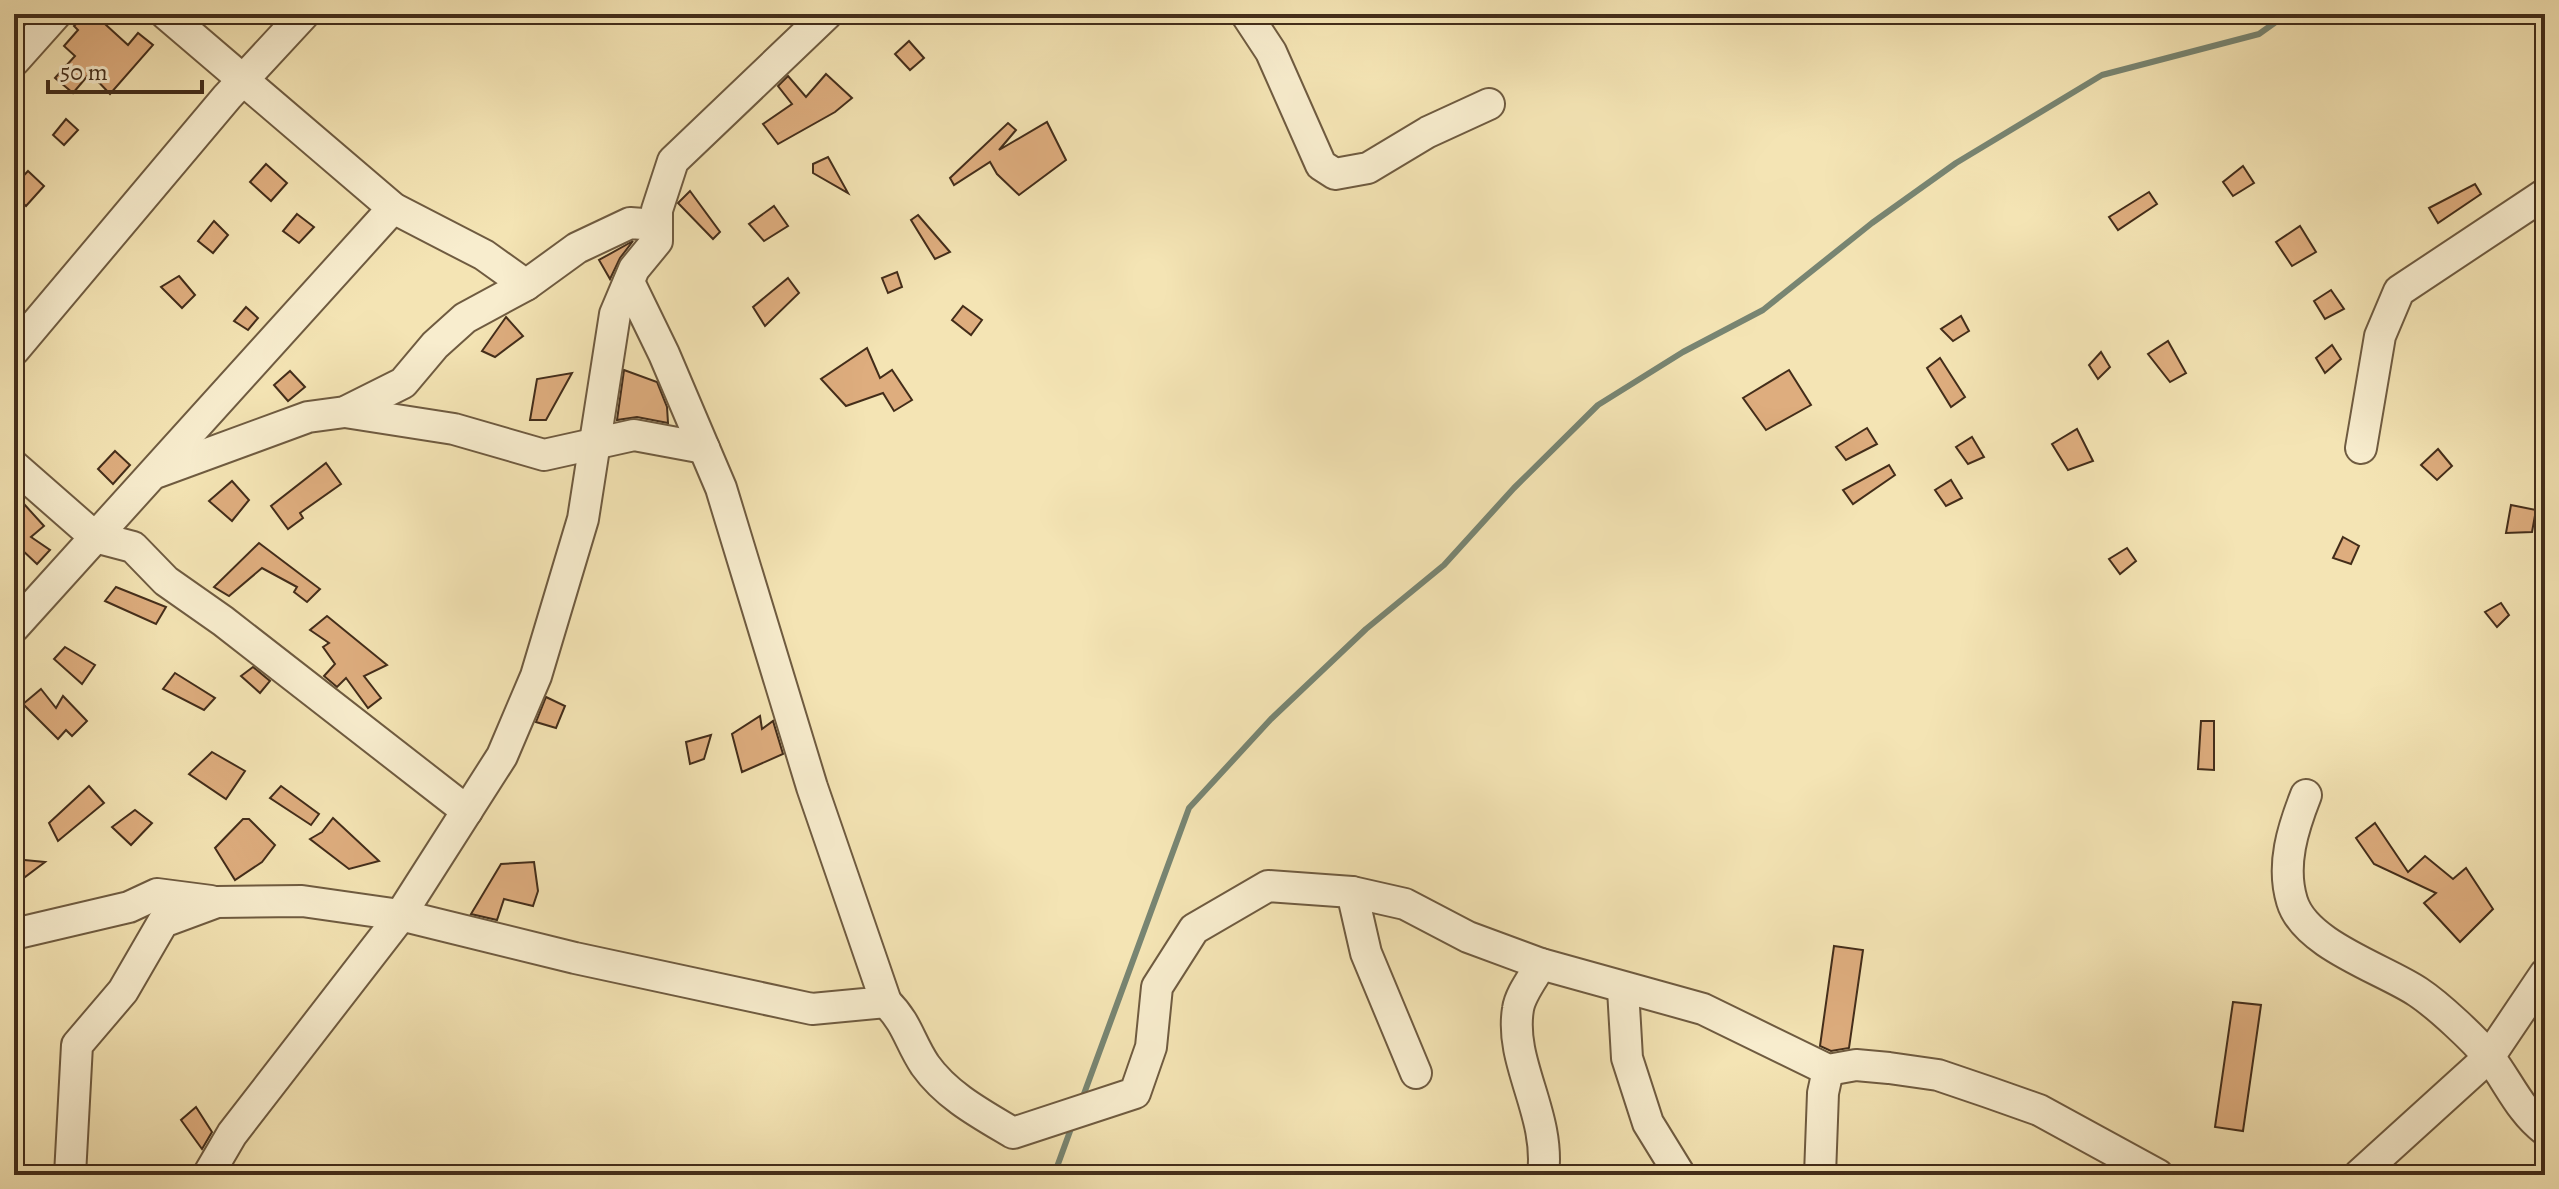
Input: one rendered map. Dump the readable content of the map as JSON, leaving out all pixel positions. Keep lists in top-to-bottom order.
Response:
{
  "scale_bar": "50 m"
}
